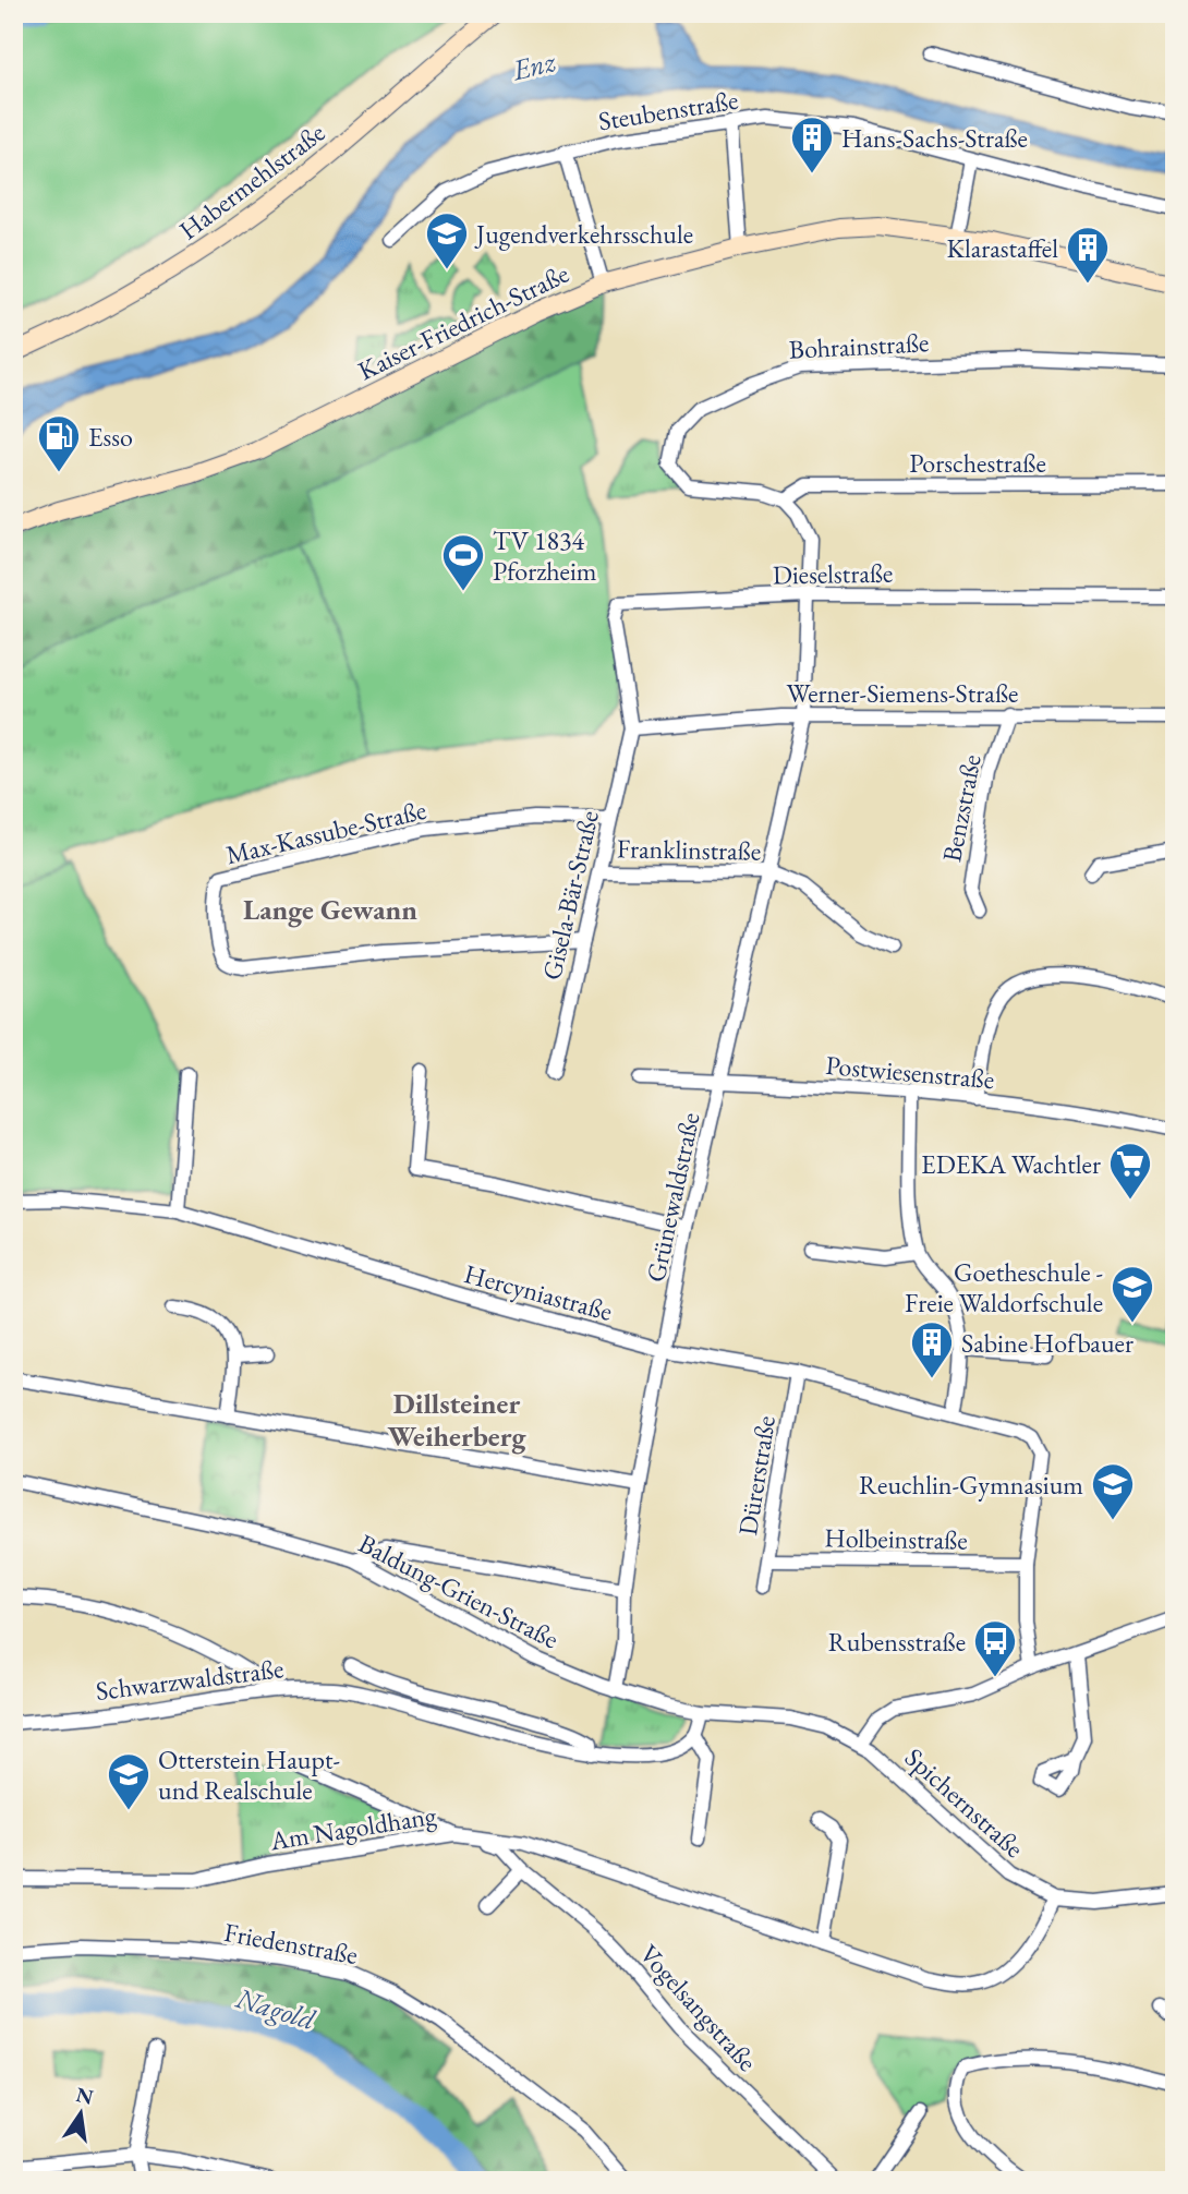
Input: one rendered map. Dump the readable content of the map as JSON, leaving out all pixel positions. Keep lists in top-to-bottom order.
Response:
{
  "streets": {
    "street": [
      "Steubenstraße",
      "Habermehlstraße",
      "Kaiser-Friedrich-Straße",
      "Bohrainstraße",
      "Porschestraße",
      "Dieselstraße",
      "Werner-Siemens-Straße",
      "Benzstraße",
      "Max-Kassube-Straße",
      "Franklinstraße",
      "Gisela-Bär-Straße",
      "Postwiesenstraße",
      "Grünewaldstraße",
      "Hercyniastraße",
      "Dürerstraße",
      "Holbeinstraße",
      "Baldung-Grien-Straße",
      "Schwarzwaldstraße",
      "Spichernstraße",
      "Am Nagoldhang",
      "Friedenstraße",
      "Vogelsangstraße"
    ]
  },
  "crossings": [
    ["Bohrainstraße", "Porschestraße"],
    ["Dieselstraße", "Werner-Siemens-Straße"],
    ["Dieselstraße", "Gisela-Bär-Straße"],
    ["Werner-Siemens-Straße", "Benzstraße"],
    ["Werner-Siemens-Straße", "Gisela-Bär-Straße"],
    ["Werner-Siemens-Straße", "Grünewaldstraße"],
    ["Max-Kassube-Straße", "Gisela-Bär-Straße"],
    ["Franklinstraße", "Gisela-Bär-Straße"],
    ["Franklinstraße", "Grünewaldstraße"],
    ["Postwiesenstraße", "Grünewaldstraße"],
    ["Grünewaldstraße", "Hercyniastraße"],
    ["Grünewaldstraße", "Baldung-Grien-Straße"],
    ["Hercyniastraße", "Dürerstraße"],
    ["Hercyniastraße", "Holbeinstraße"],
    ["Dürerstraße", "Holbeinstraße"],
    ["Spichernstraße", "Am Nagoldhang"],
    ["Am Nagoldhang", "Vogelsangstraße"]
  ],
  "districts": ["Lange Gewann", "Dillsteiner Weiherberg"],
  "water": ["Enz", "Nagold"],
  "places": {
    "building": ["Hans-Sachs-Straße", "Klarastaffel", "Sabine Hofbauer"],
    "school or university": [
      "Jugendverkehrsschule",
      "Goetheschule - Freie Waldorfschule",
      "Reuchlin-Gymnasium",
      "Otterstein Haupt- und Realschule"
    ],
    "fuel station": ["Esso"],
    "sports": ["TV 1834 Pforzheim"],
    "supermarket": ["EDEKA Wachtler"],
    "bus stop": ["Rubensstraße"]
  },
  "north": "top"
}
